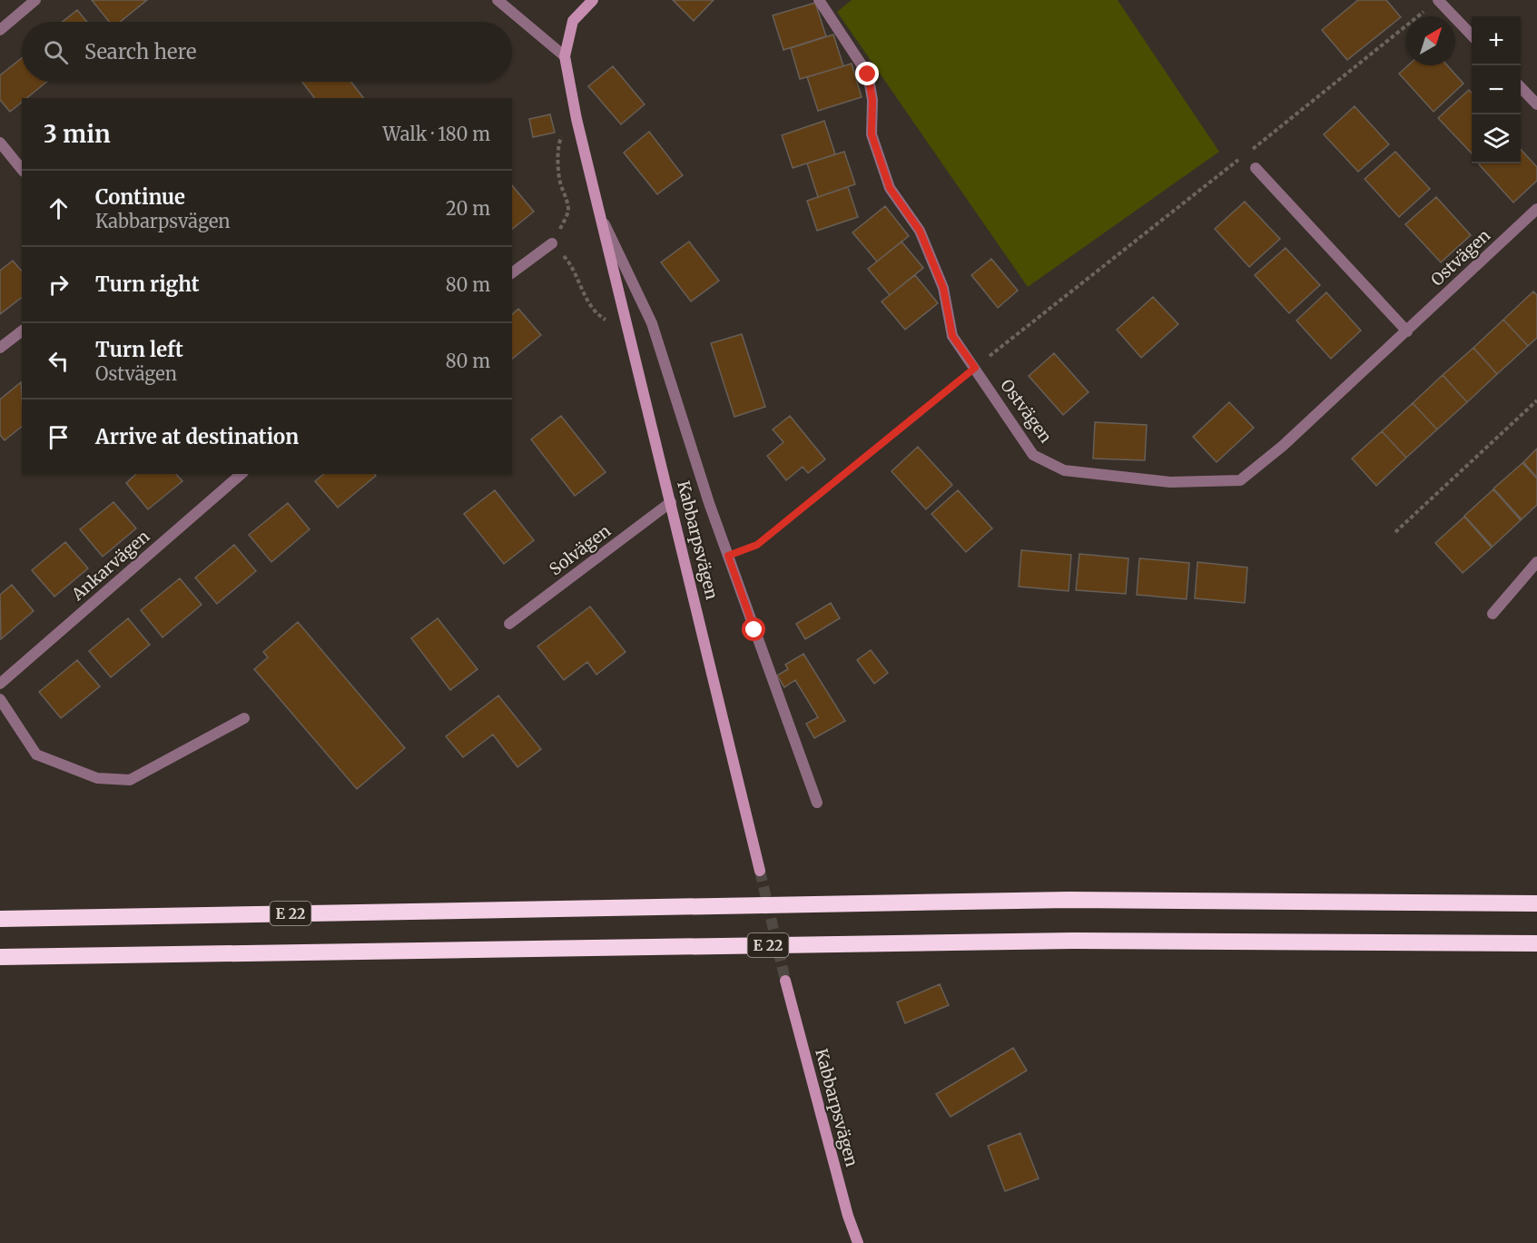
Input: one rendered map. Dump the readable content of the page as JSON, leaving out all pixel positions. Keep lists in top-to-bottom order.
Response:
{
  "streets": {
    "highway": ["E 22"],
    "street": [
      "Ostvägen",
      "Kabbarpsvägen",
      "Solvägen",
      "Ankarvägen"
    ]
  },
  "crossings": [
    ["Kabbarpsvägen", "Solvägen"]
  ],
  "north": "top right",
  "page": {
    "map_buttons": ["+", "−"],
    "search": "Search here",
    "heading": ["3 min", "Walk · 180 m"],
    "list": [
      ["Continue", "Kabbarpsvägen", "20 m"],
      ["Turn right", "80 m"],
      ["Turn left", "Ostvägen", "80 m"],
      "Arrive at destination"
    ]
  }
}
